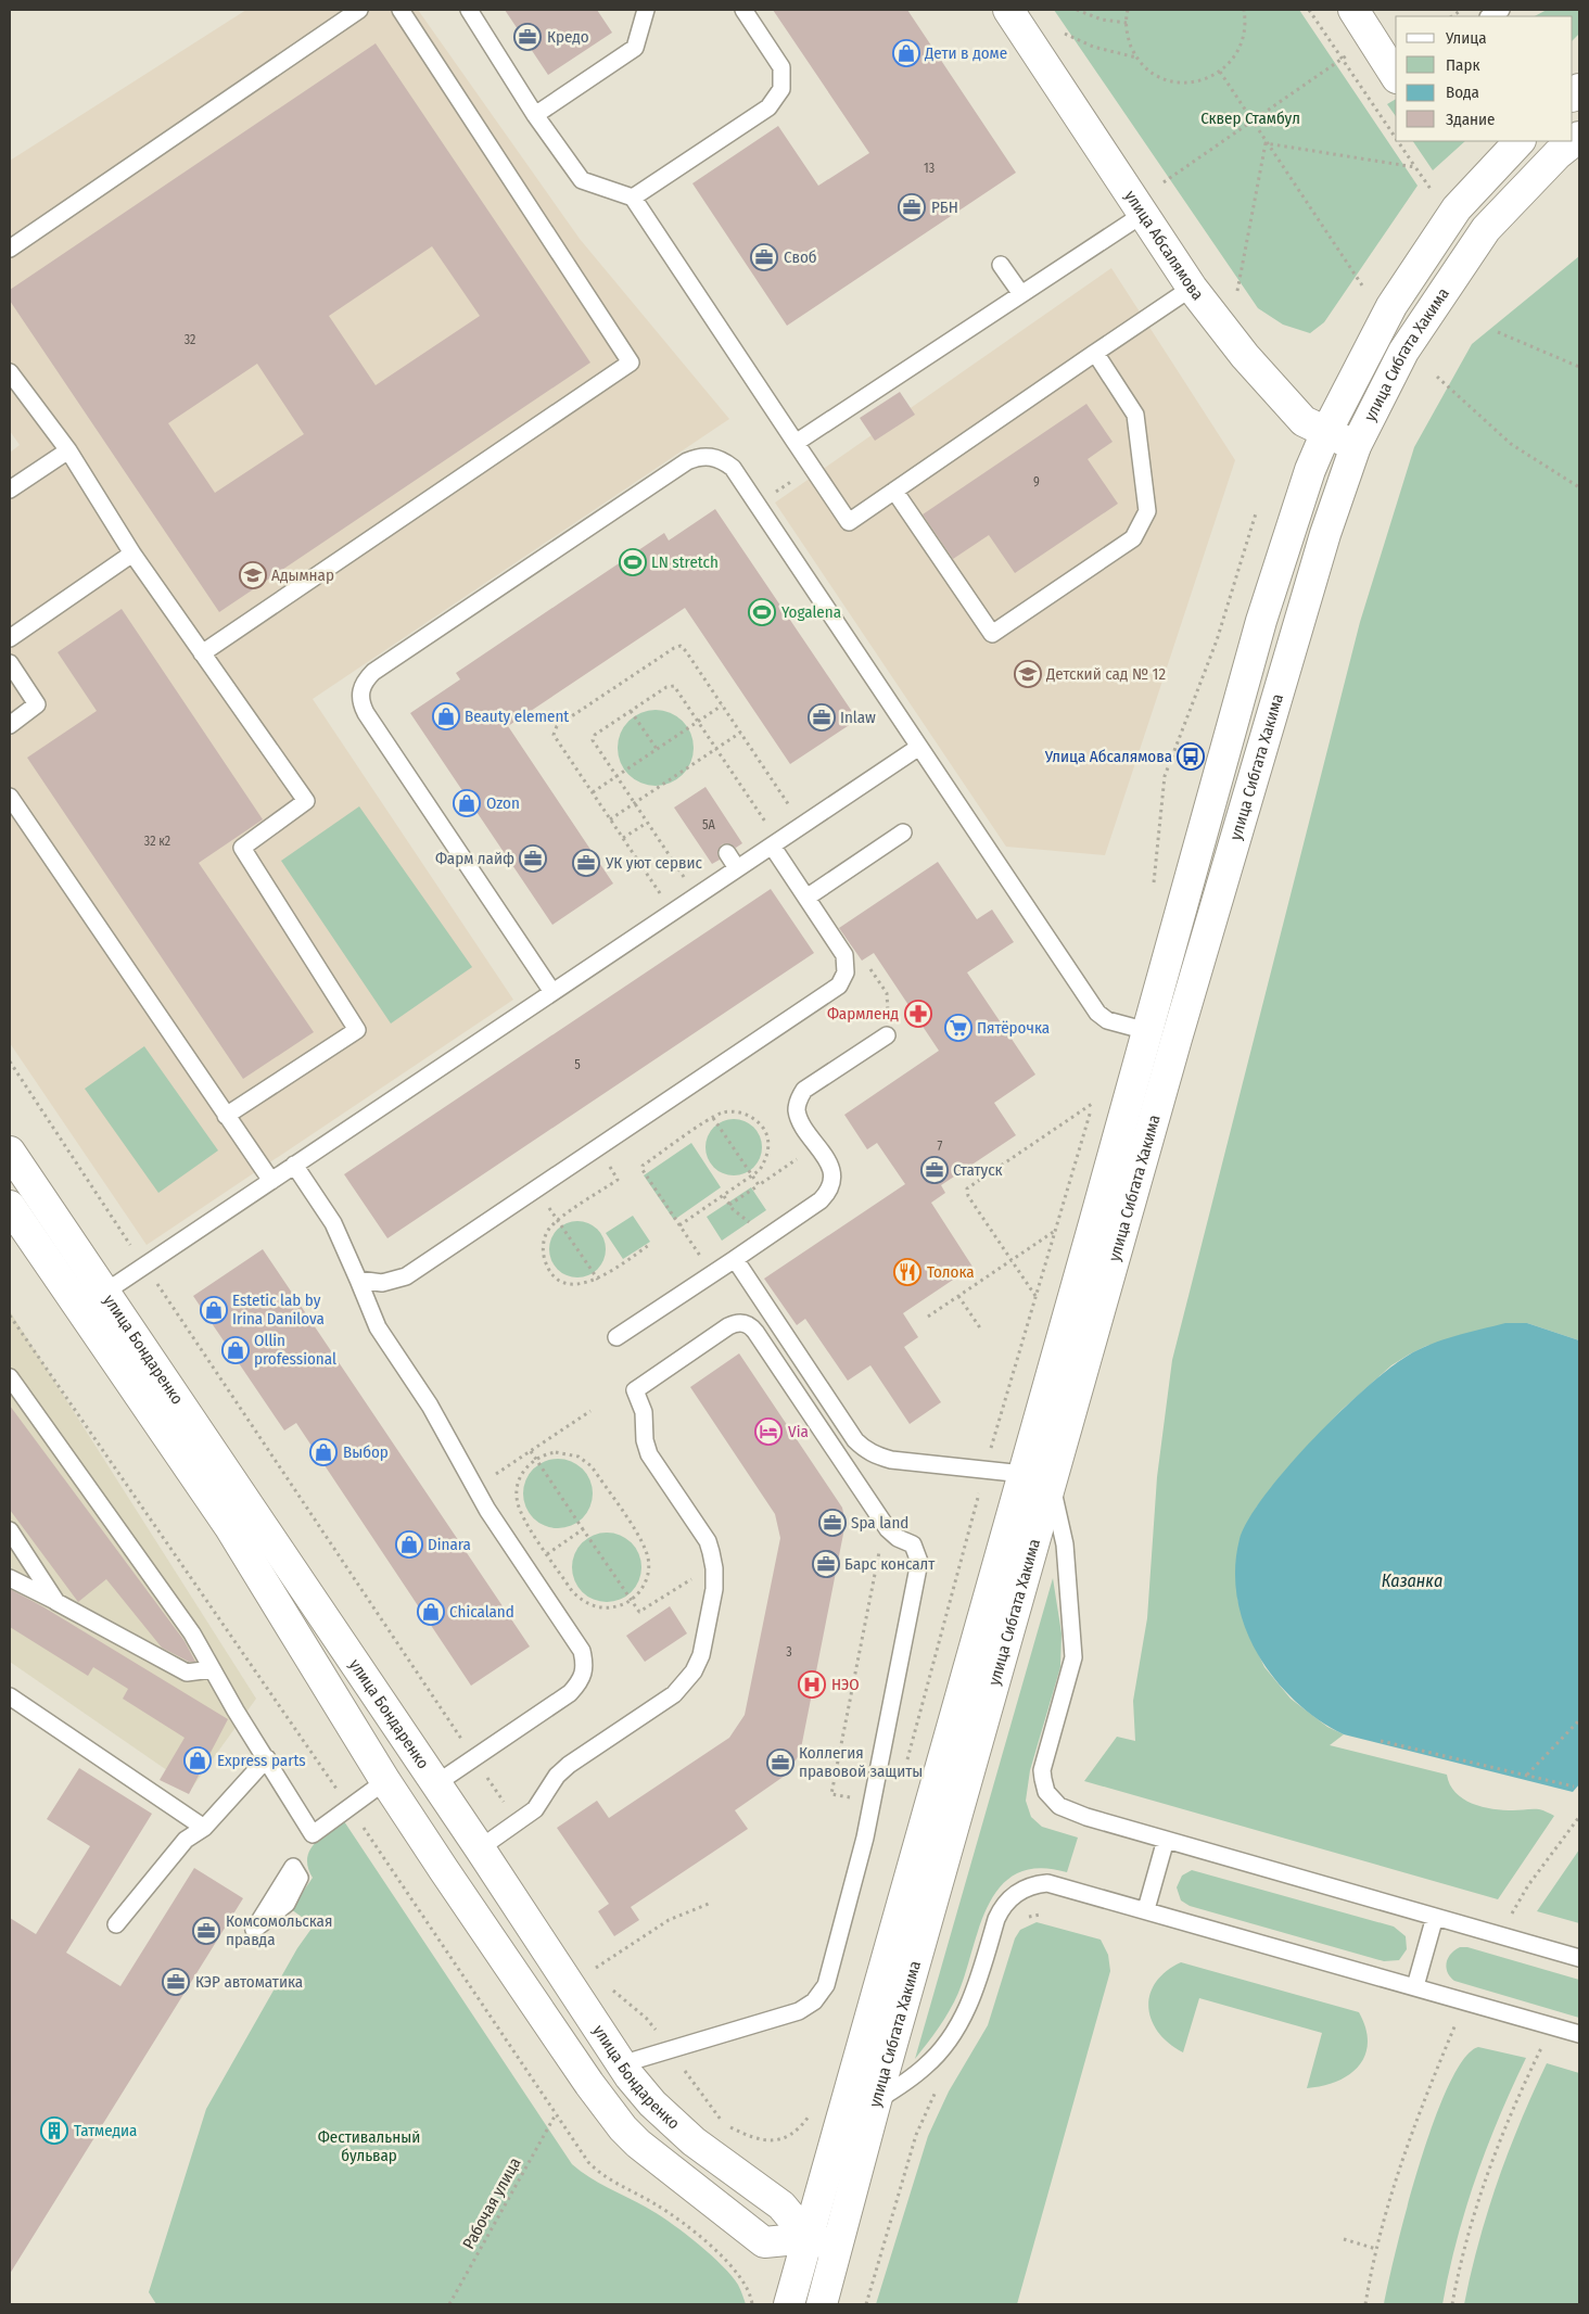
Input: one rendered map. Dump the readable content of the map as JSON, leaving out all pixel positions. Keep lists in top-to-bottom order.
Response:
{
  "streets": {
    "main road": ["улица Абсалямова", "улица Сибгата Хакима", "улица Бондаренко"],
    "path": ["Рабочая улица"]
  },
  "crossings": [
    ["улица Абсалямова", "улица Сибгата Хакима"],
    ["улица Сибгата Хакима", "улица Бондаренко"]
  ],
  "water": ["Казанка"],
  "parks": ["Сквер Стамбул", "Фестивальный бульвар"],
  "places": {
    "office": [
      "Кредо",
      "РБН",
      "Своб",
      "Inlaw",
      "Фарм лайф",
      "УК уют сервис",
      "Статуск",
      "Spa land",
      "Барс консалт",
      "Коллегия правовой защиты",
      "Комсомольская правда",
      "КЭР автоматика"
    ],
    "shop": [
      "Дети в доме",
      "Beauty element",
      "Ozon",
      "Estetic lab by Irina Danilova",
      "Ollin professional",
      "Выбор",
      "Dinara",
      "Chicaland",
      "Express parts"
    ],
    "sports": ["LN stretch", "Yogalena"],
    "school or university": ["Адымнар", "Детский сад № 12"],
    "bus stop": ["Улица Абсалямова"],
    "pharmacy": ["Фармленд"],
    "supermarket": ["Пятёрочка"],
    "restaurant": ["Толока"],
    "hotel": ["Via"],
    "hospital": ["НЭО"],
    "building": ["Татмедиа"]
  },
  "house_numbers": [
    "13",
    "32",
    "9",
    "5А",
    "32 к2",
    "5",
    "7",
    "3"
  ],
  "legend": [
    "Улица",
    "Парк",
    "Вода",
    "Здание"
  ]
}
